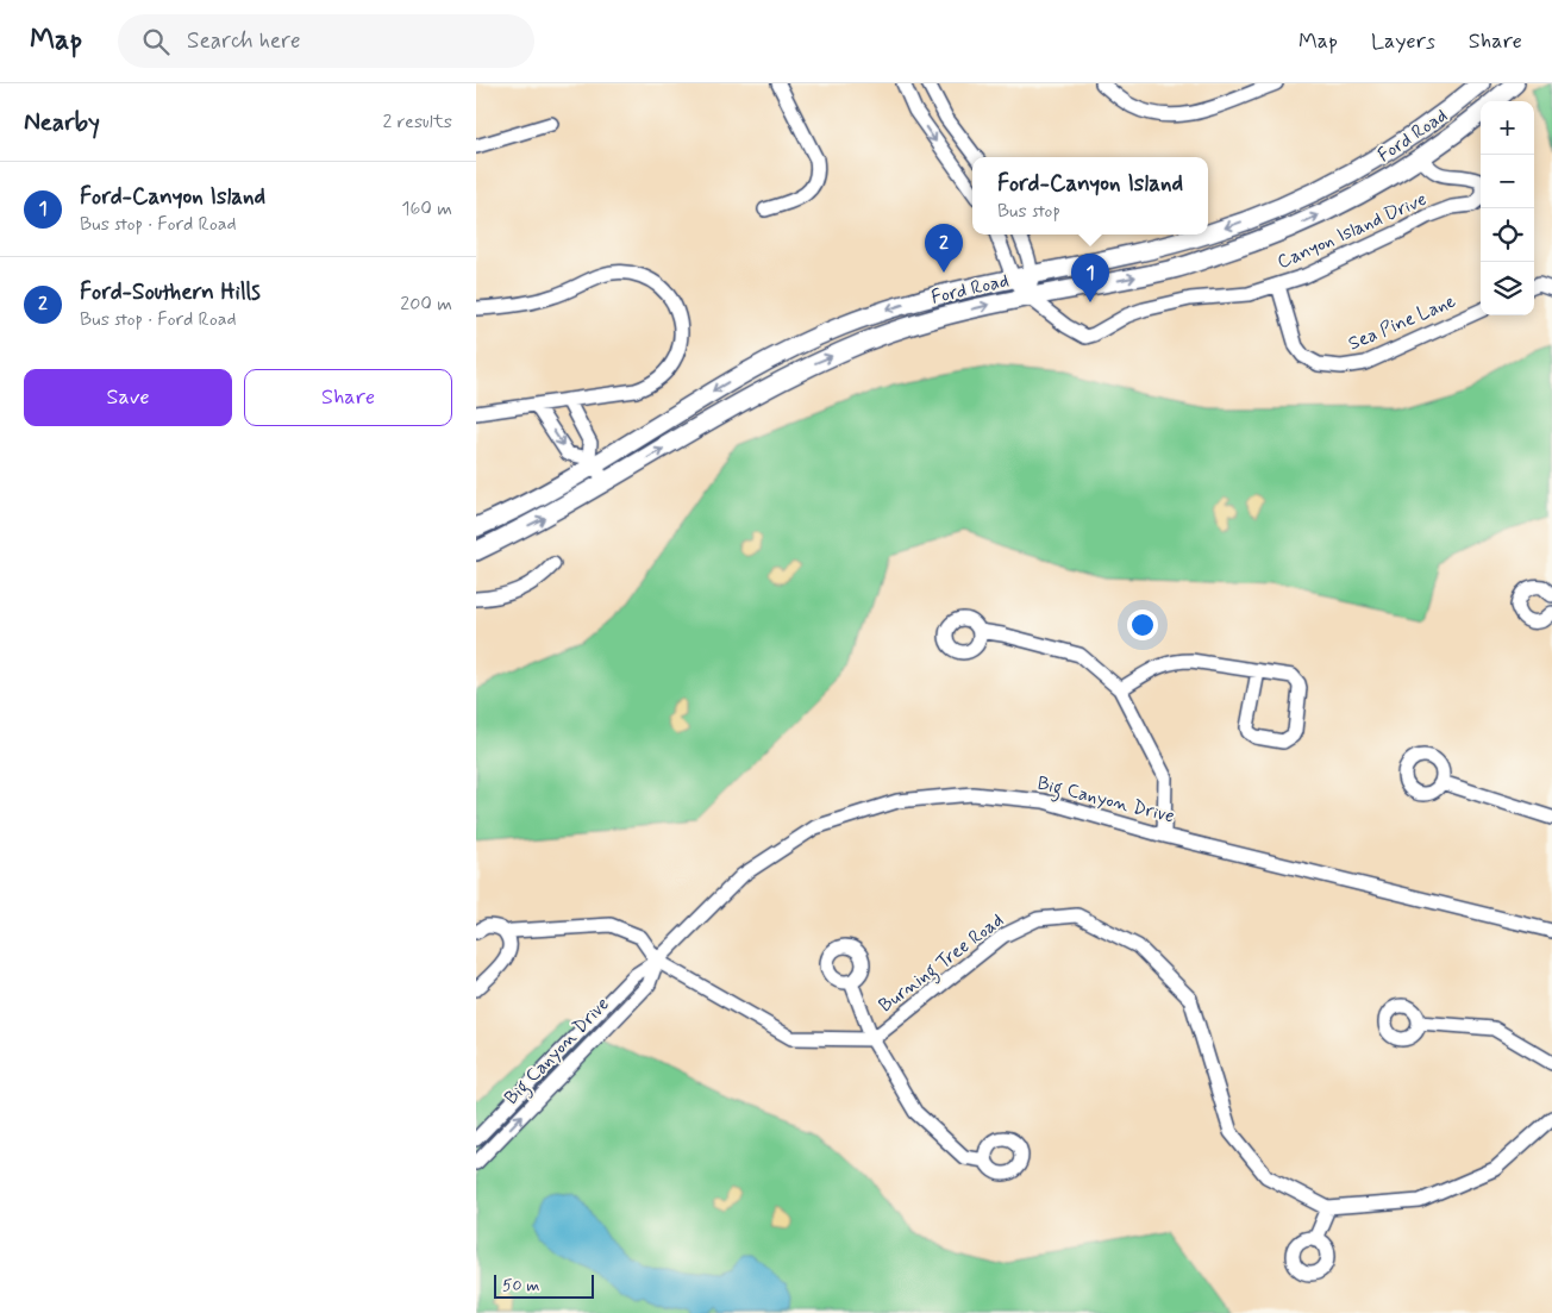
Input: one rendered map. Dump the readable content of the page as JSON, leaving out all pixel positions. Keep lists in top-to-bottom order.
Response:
{
  "streets": {
    "main road": ["Ford Road"],
    "street": [
      "Canyon Island Drive",
      "Sea Pine Lane",
      "Big Canyon Drive",
      "Burning Tree Road"
    ]
  },
  "crossings": [
    ["Ford Road", "Canyon Island Drive"],
    ["Canyon Island Drive", "Sea Pine Lane"],
    ["Big Canyon Drive", "Burning Tree Road"]
  ],
  "scale_bar": "50 m",
  "page": {
    "header": "Map",
    "search": "Search here",
    "nav": ["Map", "Layers", "Share"],
    "heading": ["Nearby", "2 results"],
    "map_buttons": ["+", "−"],
    "popup": ["Ford-Canyon Island", "Bus stop"],
    "list": [
      {
        "mark": "1",
        "name": "Ford-Canyon Island",
        "note": "Bus stop · Ford Road",
        "value": "160 m"
      },
      {
        "mark": "2",
        "name": "Ford-Southern Hills",
        "note": "Bus stop · Ford Road",
        "value": "200 m"
      }
    ],
    "pins": ["2", "1"],
    "buttons": ["Save", "Share"],
    "scale": "50 m"
  }
}
